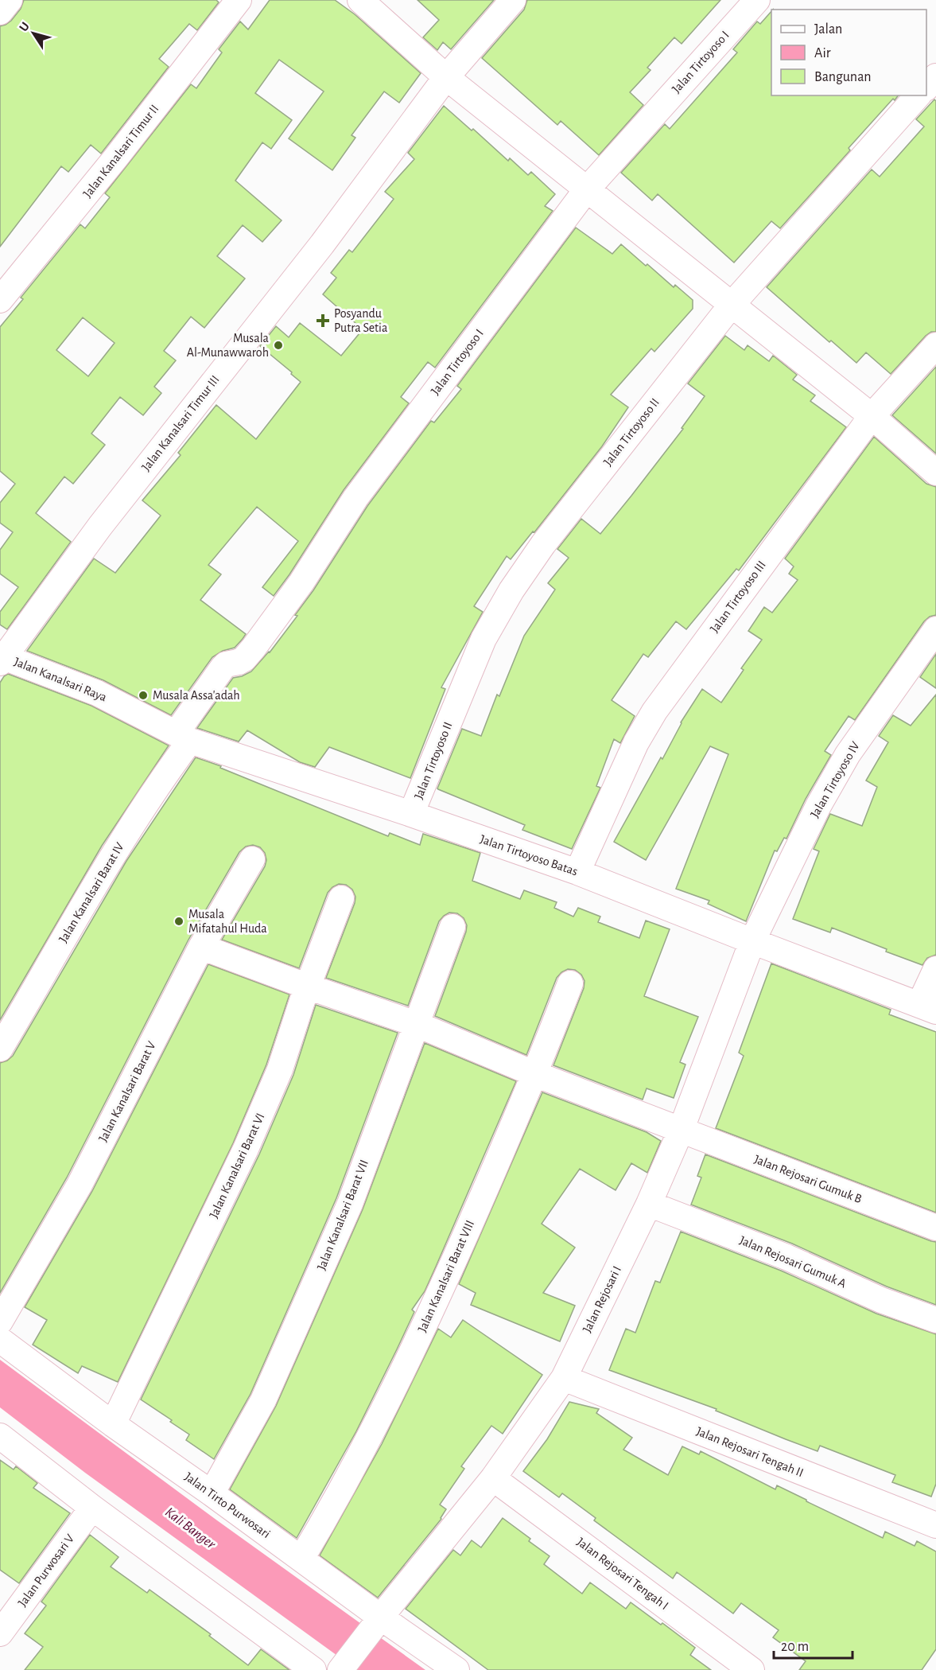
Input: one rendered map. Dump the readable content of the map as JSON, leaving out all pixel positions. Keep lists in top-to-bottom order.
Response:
{
  "streets": {
    "street": [
      "Jalan Tirtoyoso I",
      "Jalan Kanalsari Timur II",
      "Jalan Kanalsari Timur III",
      "Jalan Tirtoyoso II",
      "Jalan Tirtoyoso III",
      "Jalan Kanalsari Raya",
      "Jalan Tirtoyoso IV",
      "Jalan Tirtoyoso Batas",
      "Jalan Kanalsari Barat IV",
      "Jalan Kanalsari Barat V",
      "Jalan Kanalsari Barat VI",
      "Jalan Rejosari Gumuk B",
      "Jalan Kanalsari Barat VII",
      "Jalan Rejosari Gumuk A",
      "Jalan Kanalsari Barat VIII",
      "Jalan Rejosari I",
      "Jalan Rejosari Tengah II",
      "Jalan Tirto Purwosari",
      "Jalan Purwosari V",
      "Jalan Rejosari Tengah I"
    ]
  },
  "crossings": [
    ["Jalan Tirtoyoso I", "Jalan Tirtoyoso Batas"],
    ["Jalan Tirtoyoso I", "Jalan Kanalsari Barat IV"],
    ["Jalan Kanalsari Timur III", "Jalan Kanalsari Raya"],
    ["Jalan Tirtoyoso II", "Jalan Tirtoyoso Batas"],
    ["Jalan Tirtoyoso III", "Jalan Tirtoyoso Batas"],
    ["Jalan Kanalsari Raya", "Jalan Tirtoyoso Batas"],
    ["Jalan Tirtoyoso IV", "Jalan Tirtoyoso Batas"],
    ["Jalan Tirtoyoso IV", "Jalan Rejosari I"],
    ["Jalan Tirtoyoso Batas", "Jalan Kanalsari Barat IV"],
    ["Jalan Tirtoyoso Batas", "Jalan Rejosari I"],
    ["Jalan Kanalsari Barat V", "Jalan Rejosari Gumuk B"],
    ["Jalan Kanalsari Barat VI", "Jalan Rejosari Gumuk B"],
    ["Jalan Kanalsari Barat VI", "Jalan Tirto Purwosari"],
    ["Jalan Rejosari Gumuk B", "Jalan Kanalsari Barat VII"],
    ["Jalan Rejosari Gumuk B", "Jalan Kanalsari Barat VIII"],
    ["Jalan Rejosari Gumuk B", "Jalan Rejosari I"],
    ["Jalan Kanalsari Barat VII", "Jalan Tirto Purwosari"],
    ["Jalan Rejosari Gumuk A", "Jalan Rejosari I"],
    ["Jalan Kanalsari Barat VIII", "Jalan Tirto Purwosari"],
    ["Jalan Rejosari I", "Jalan Rejosari Tengah II"],
    ["Jalan Rejosari I", "Jalan Tirto Purwosari"],
    ["Jalan Rejosari I", "Jalan Rejosari Tengah I"]
  ],
  "water": ["Kali Banger"],
  "places": {
    "health": ["Posyandu Putra Setia"],
    "other": ["Musala Al-Munawwaroh", "Musala Assa'adah", "Musala Mifatahul Huda"]
  },
  "legend": ["Jalan", "Air", "Bangunan"],
  "scale_bar": "20 m",
  "north": "top left"
}
